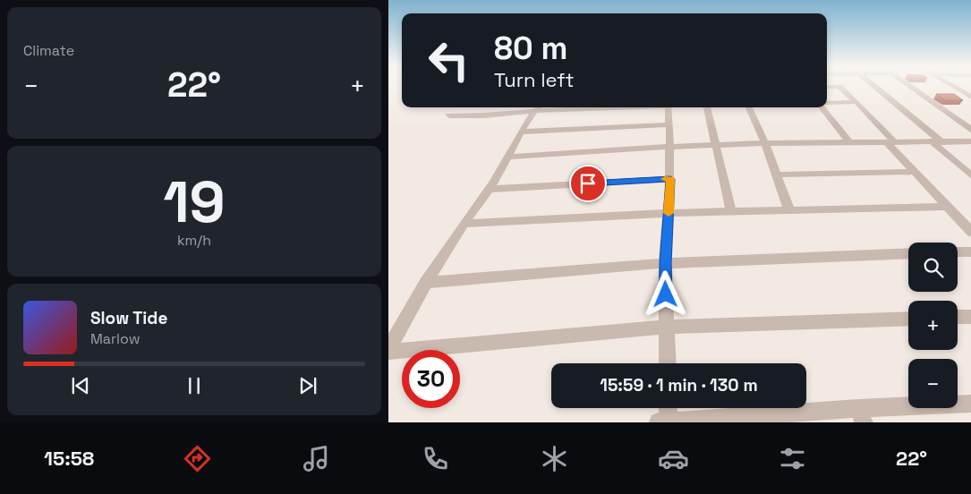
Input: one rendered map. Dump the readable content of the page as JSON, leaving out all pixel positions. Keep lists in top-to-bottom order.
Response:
{
  "page": {
    "tile": [
      "Climate",
      ["19", "km/h"]
    ],
    "turn": ["80 m", "Turn left"],
    "heat": ["−", "22°", "+"],
    "map_buttons": ["+", "−"],
    "song": ["Slow Tide", "Marlow"],
    "limit": "30",
    "trip": "15:59 · 1 min · 130 m",
    "tabs": ["15:58", "22°"]
  }
}
